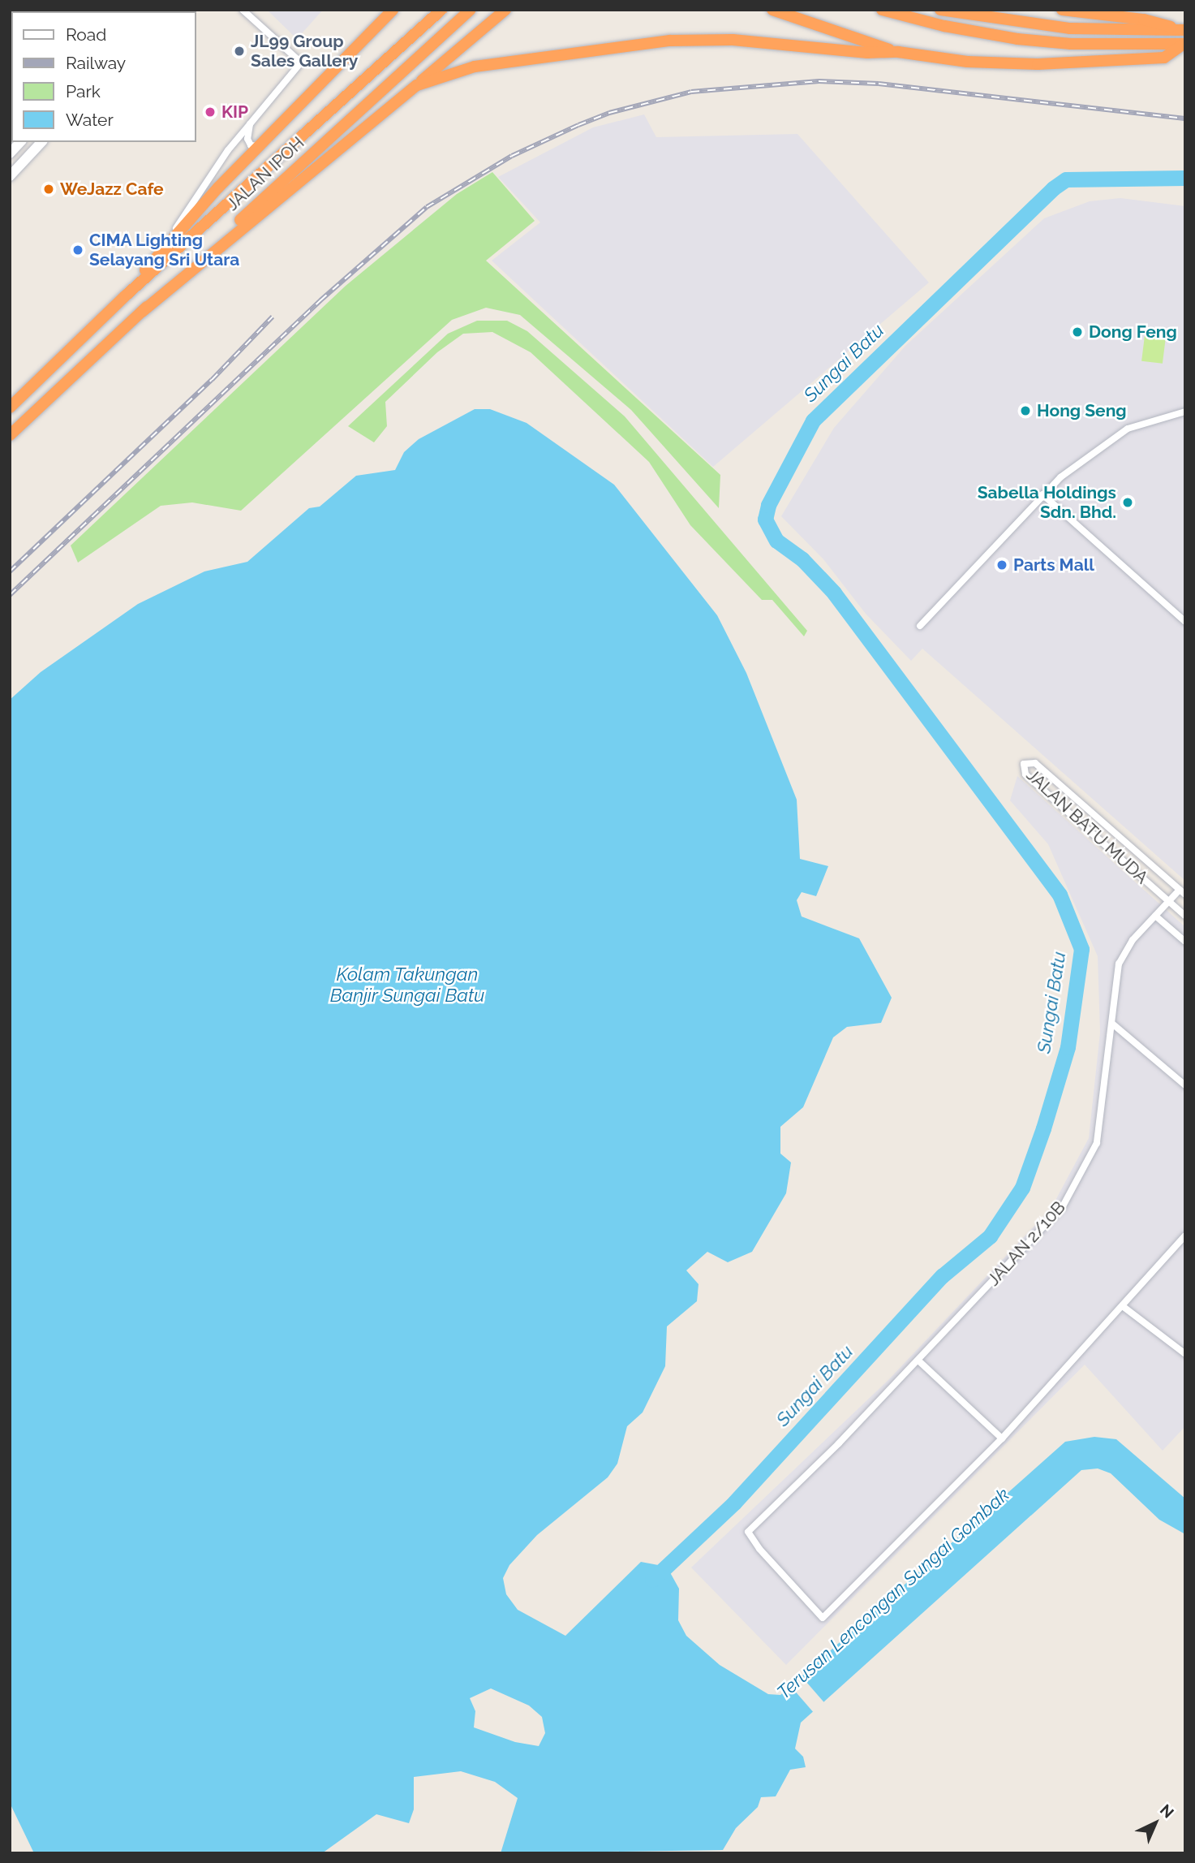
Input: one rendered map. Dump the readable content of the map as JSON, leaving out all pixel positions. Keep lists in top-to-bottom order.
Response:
{
  "streets": {
    "highway": ["JALAN IPOH"],
    "street": ["JALAN BATU MUDA", "JALAN 2/10B"]
  },
  "crossings": [
    ["JALAN BATU MUDA", "JALAN 2/10B"]
  ],
  "water": ["Sungai Batu", "Kolam Takungan Banjir Sungai Batu", "Terusan Lencongan Sungai Gombak"],
  "places": [
    "JL99 Group Sales Gallery",
    "KIP",
    "WeJazz Cafe",
    "CIMA Lighting Selayang Sri Utara",
    "Dong Feng",
    "Hong Seng",
    "Sabella Holdings Sdn. Bhd.",
    "Parts Mall"
  ],
  "legend": [
    "Road",
    "Railway",
    "Park",
    "Water"
  ],
  "north": "top right"
}
